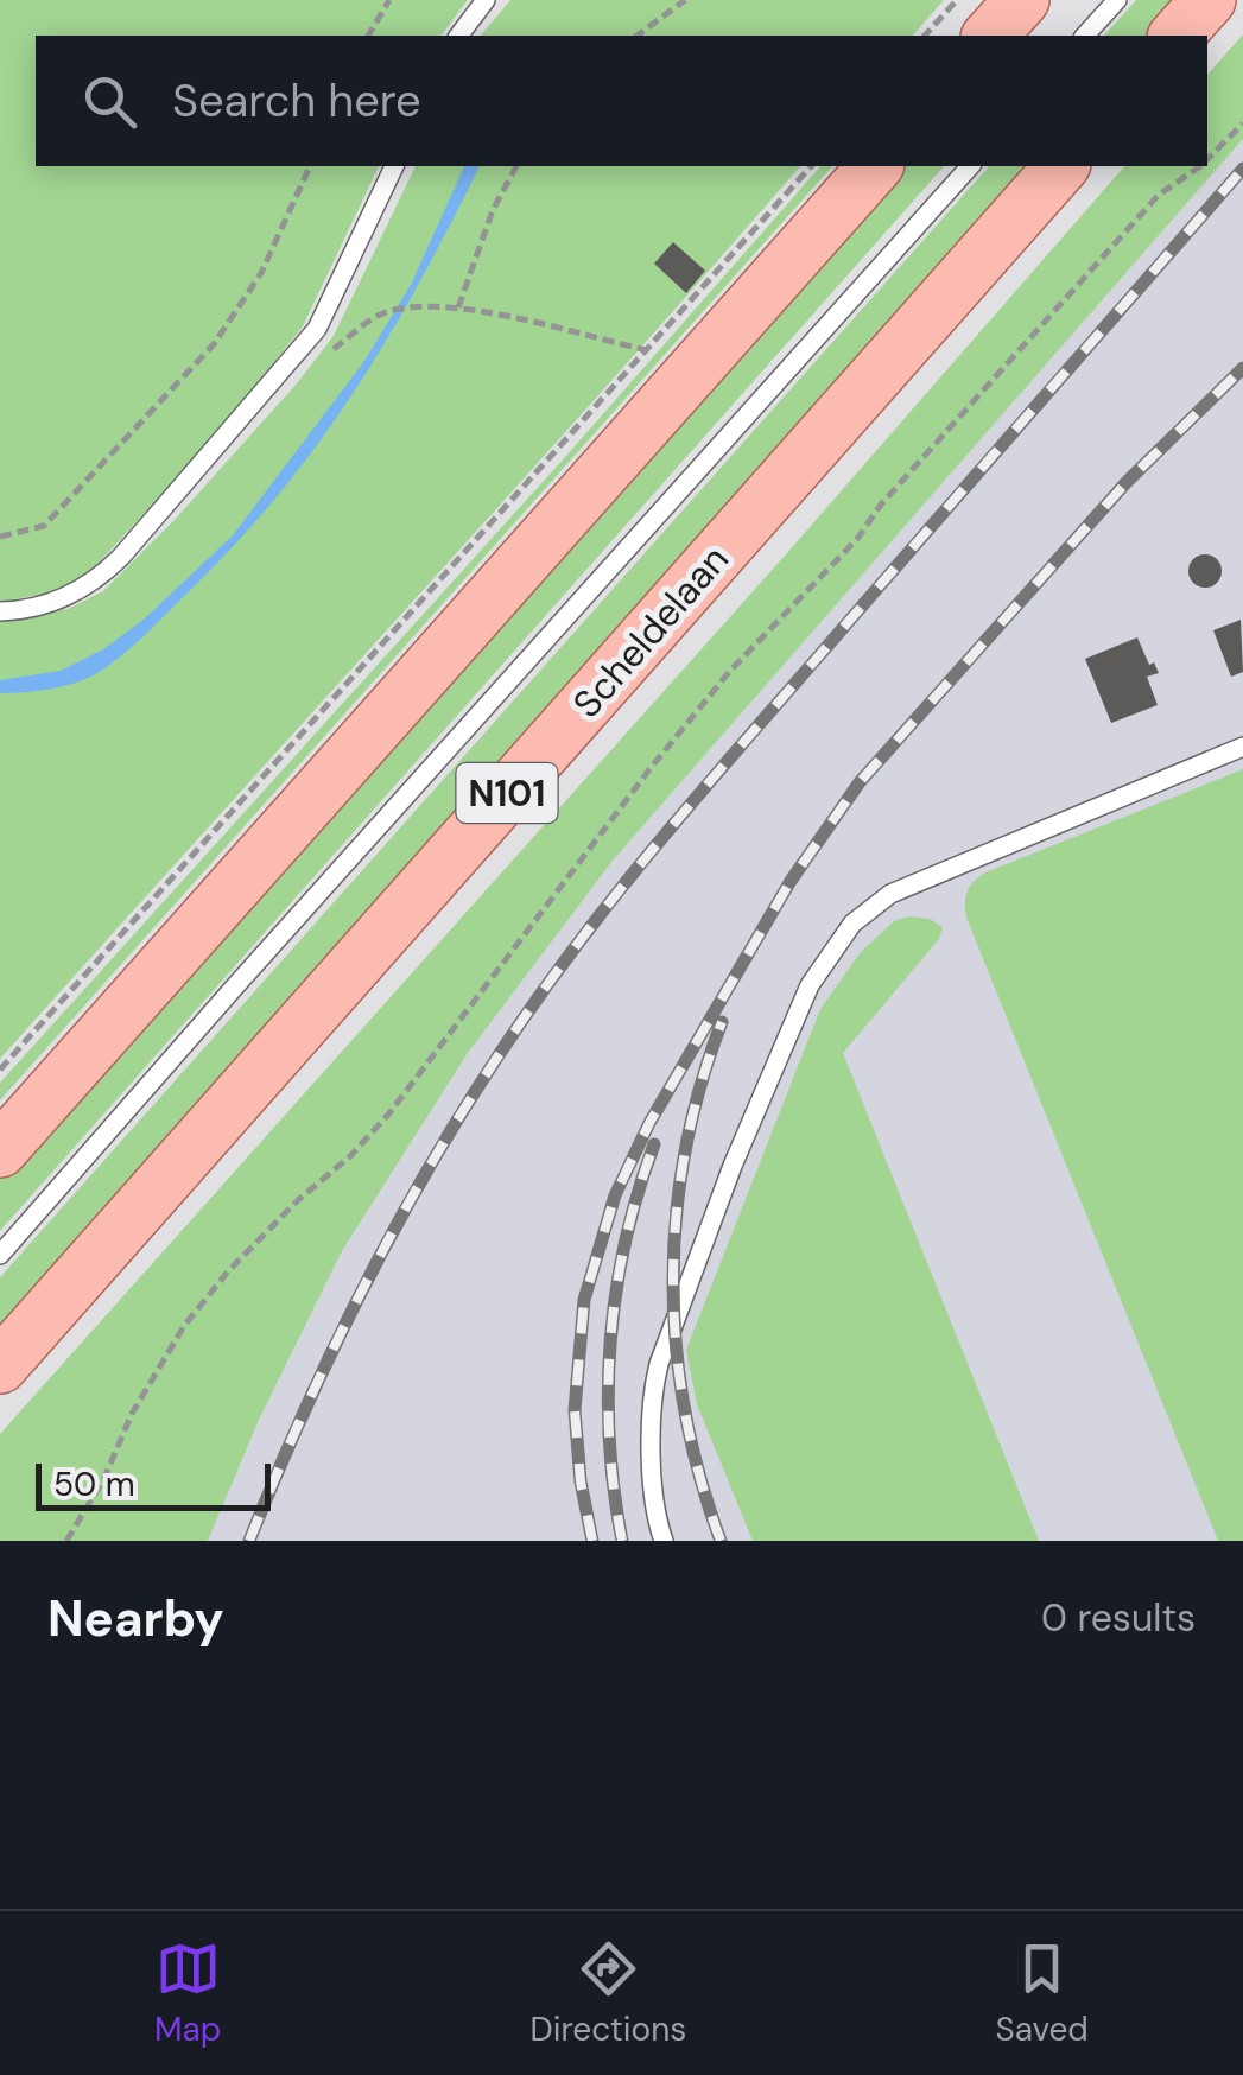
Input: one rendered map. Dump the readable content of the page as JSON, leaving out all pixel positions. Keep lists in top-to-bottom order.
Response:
{
  "streets": {
    "main road": ["Scheldelaan", "N101"]
  },
  "scale_bar": "50 m",
  "page": {
    "search": "Search here",
    "scale": "50 m",
    "heading": ["Nearby", "0 results"],
    "nav": ["Map", "Directions", "Saved"]
  }
}
